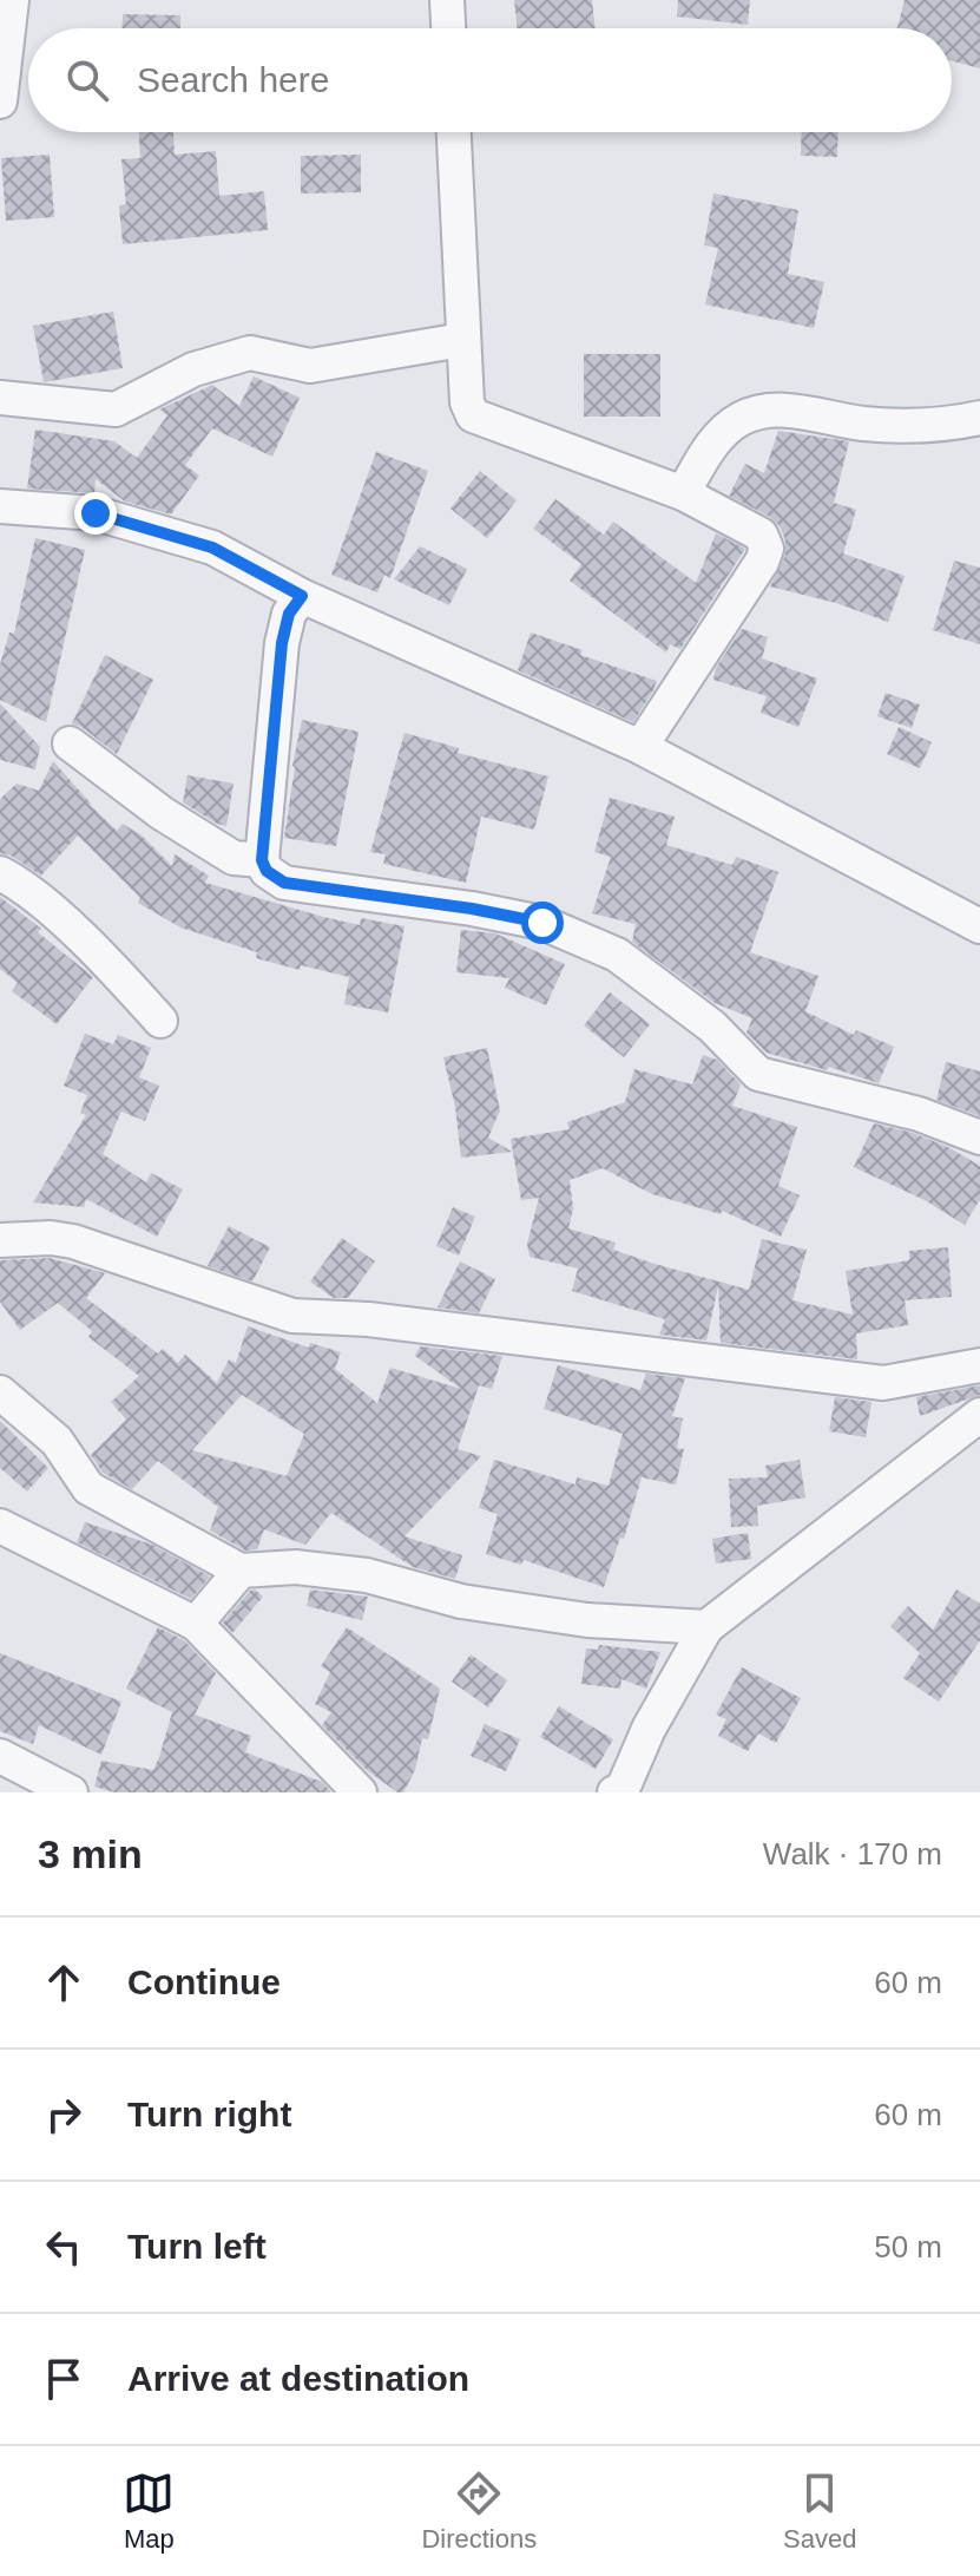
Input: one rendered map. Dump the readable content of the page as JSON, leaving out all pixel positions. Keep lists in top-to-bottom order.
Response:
{
  "page": {
    "search": "Search here",
    "heading": ["3 min", "Walk · 170 m"],
    "list": [
      ["Continue", "60 m"],
      ["Turn right", "60 m"],
      ["Turn left", "50 m"],
      "Arrive at destination"
    ],
    "nav": ["Map", "Directions", "Saved"]
  }
}
